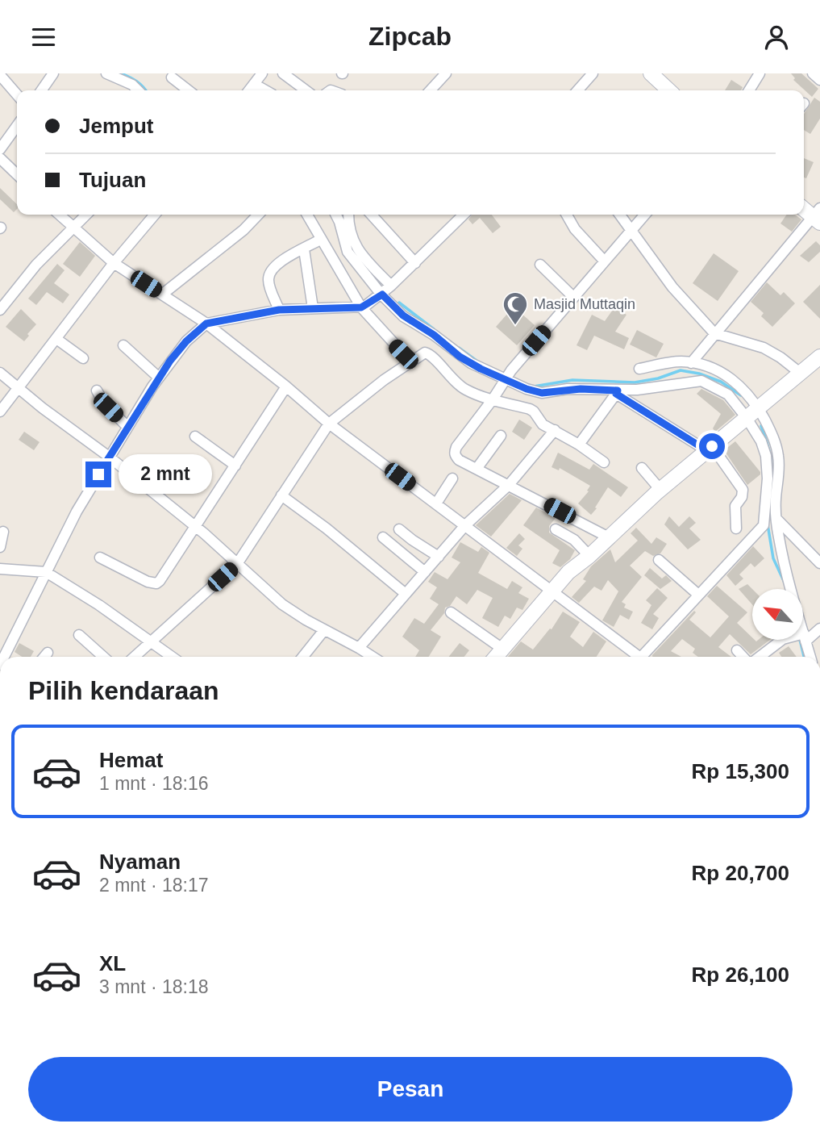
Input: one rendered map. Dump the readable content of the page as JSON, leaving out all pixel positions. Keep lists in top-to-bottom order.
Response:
{
  "places": {
    "mosque": ["Masjid Muttaqin"]
  },
  "north": "top left",
  "page": {
    "header": "Zipcab",
    "banner": ["Jemput", "Tujuan"],
    "bubble": "2 mnt",
    "heading": "Pilih kendaraan",
    "list": [
      {
        "name": "Hemat",
        "note": "1 mnt · 18:16",
        "value": "Rp 15,300"
      },
      {
        "name": "Nyaman",
        "note": "2 mnt · 18:17",
        "value": "Rp 20,700"
      },
      {
        "name": "XL",
        "note": "3 mnt · 18:18",
        "value": "Rp 26,100"
      }
    ],
    "buttons": "Pesan"
  }
}
